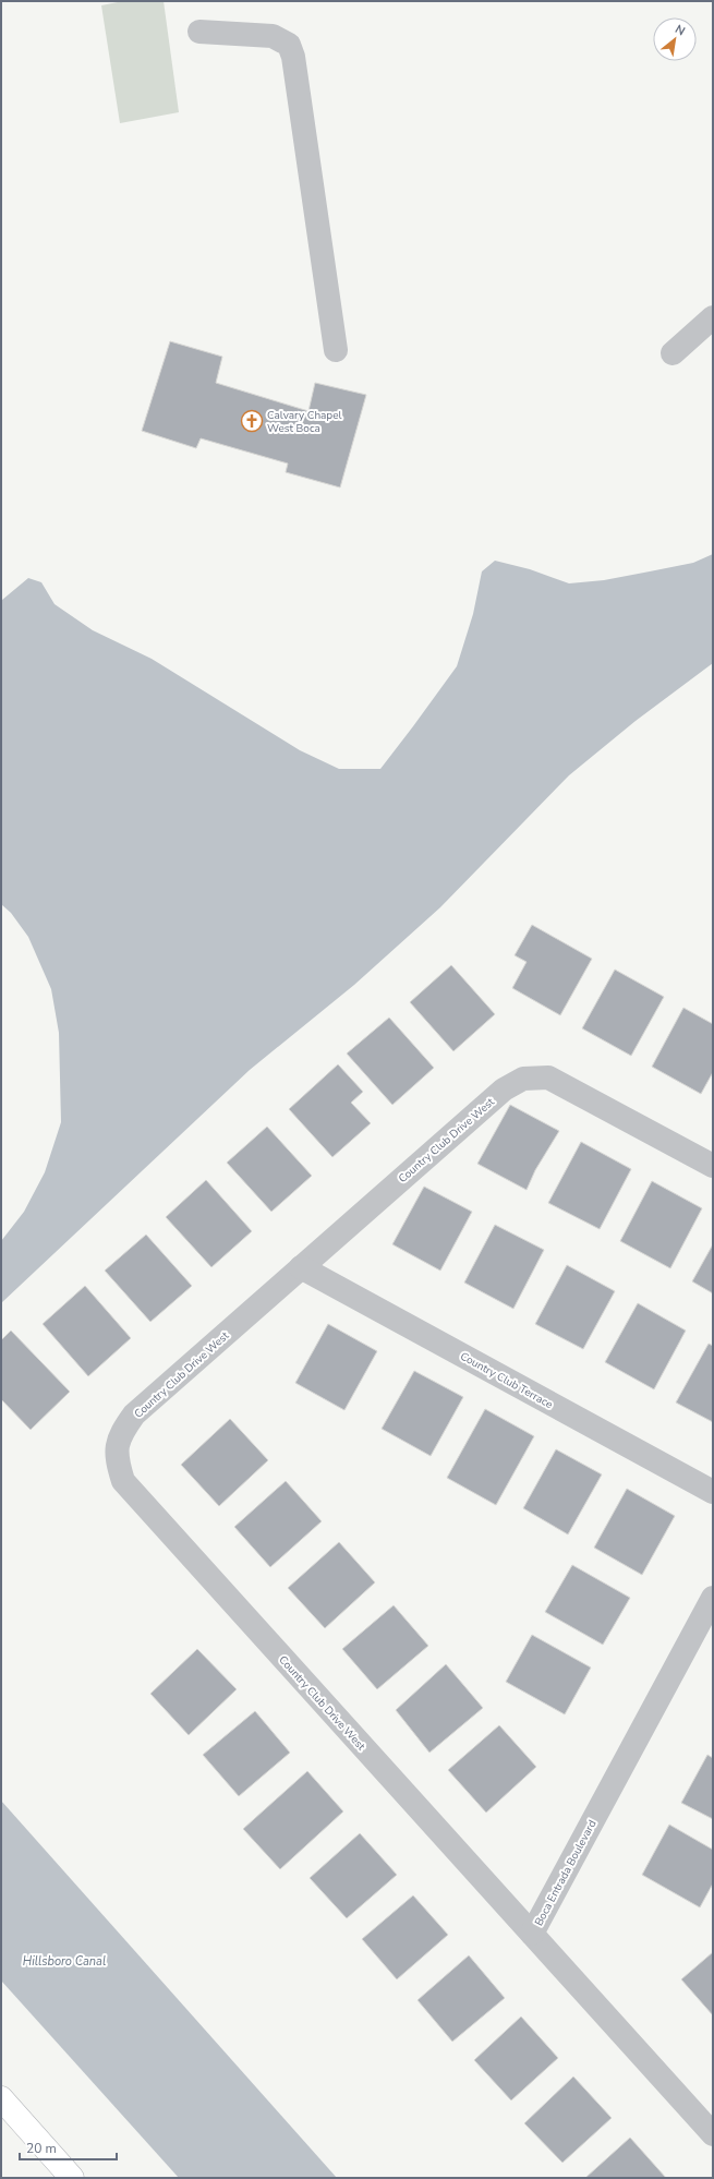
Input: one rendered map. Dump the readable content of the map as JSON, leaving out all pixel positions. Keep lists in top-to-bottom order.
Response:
{
  "streets": {
    "street": ["Country Club Drive West", "Country Club Terrace", "Boca Entrada Boulevard"]
  },
  "crossings": [
    ["Country Club Drive West", "Country Club Terrace"],
    ["Country Club Drive West", "Boca Entrada Boulevard"]
  ],
  "water": ["Hillsboro Canal"],
  "places": {
    "church": ["Calvary Chapel West Boca"]
  },
  "scale_bar": "20 m",
  "north": "top right"
}
